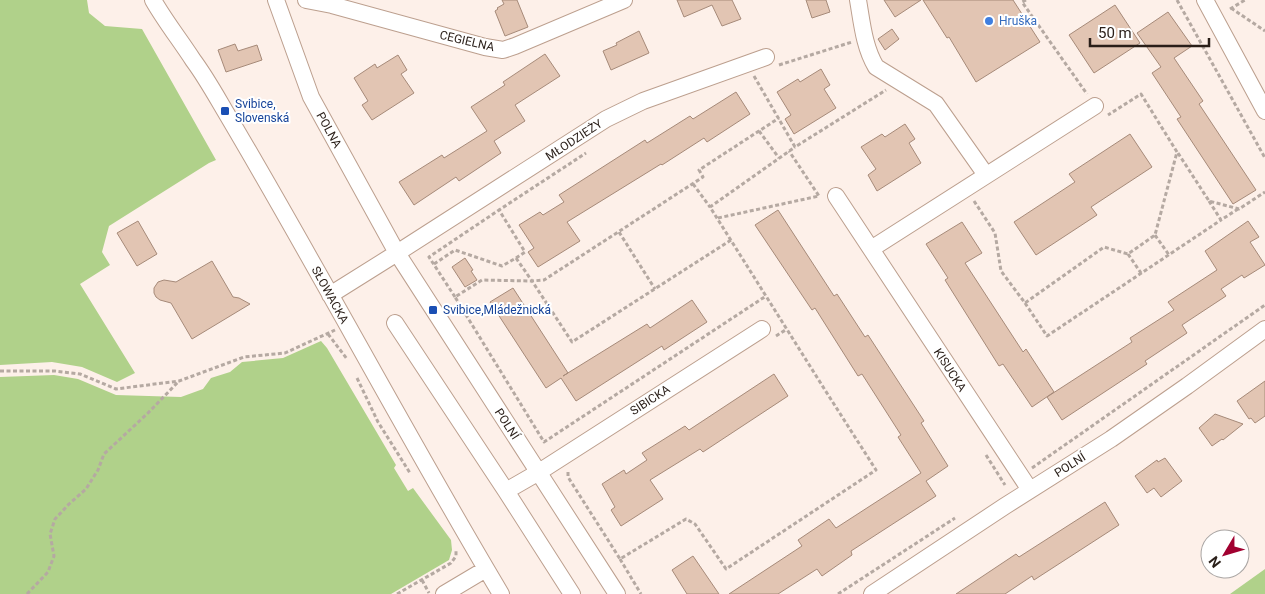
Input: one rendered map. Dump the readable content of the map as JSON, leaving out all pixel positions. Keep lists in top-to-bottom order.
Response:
{
  "streets": {
    "street": [
      "CEGIELNA",
      "POLNA",
      "MŁODZIEŻY",
      "SŁOWACKA",
      "KISUCKA",
      "SIBICKA",
      "POLNÍ"
    ]
  },
  "crossings": [
    ["POLNA", "MŁODZIEŻY"],
    ["POLNA", "POLNÍ"],
    ["MŁODZIEŻY", "SŁOWACKA"],
    ["MŁODZIEŻY", "POLNÍ"],
    ["KISUCKA", "POLNÍ"],
    ["SIBICKA", "POLNÍ"]
  ],
  "places": {
    "other": ["Hruška"],
    "transit": ["Svibice, Slovenská", "Svibice,Mládežnická"]
  },
  "scale_bar": "50 m",
  "north": "bottom left"
}
